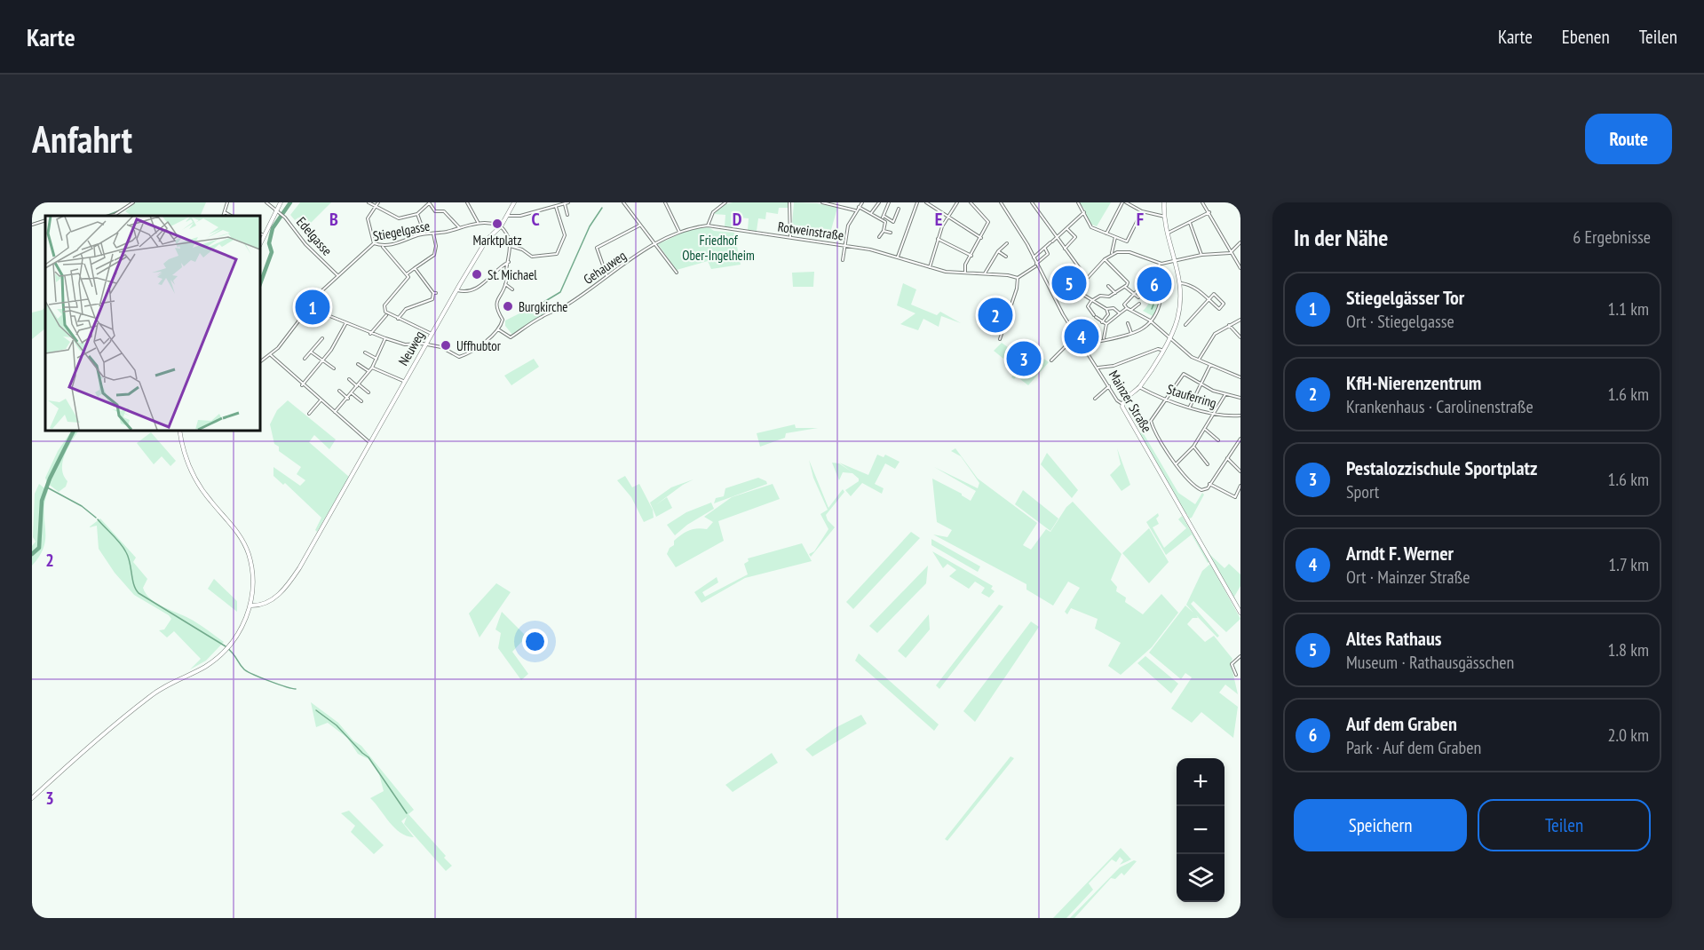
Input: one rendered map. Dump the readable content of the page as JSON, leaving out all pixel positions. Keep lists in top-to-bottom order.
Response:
{
  "streets": {
    "main road": ["Neuweg", "Mainzer Straße"],
    "street": [
      "Stiegelgasse",
      "Rotweinstraße",
      "Edelgasse",
      "Gehauweg",
      "Stauferring"
    ]
  },
  "crossings": [
    ["Stiegelgasse", "Edelgasse"],
    ["Stiegelgasse", "Neuweg"],
    ["Rotweinstraße", "Gehauweg"]
  ],
  "parks": ["Friedhof Ober-Ingelheim"],
  "places": [
    "Marktplatz",
    "St. Michael",
    "Burgkirche",
    "Uffhubtor"
  ],
  "page": {
    "header": "Karte",
    "nav": ["Karte", "Ebenen", "Teilen"],
    "buttons": [
      "Route",
      ["Speichern", "Teilen"]
    ],
    "title": "Anfahrt",
    "heading": ["In der Nähe", "6 Ergebnisse"],
    "pins": [
      "5",
      "6",
      "1",
      "2",
      "4",
      "3"
    ],
    "list": [
      {
        "mark": "1",
        "name": "Stiegelgässer Tor",
        "note": "Ort · Stiegelgasse",
        "value": "1.1 km"
      },
      {
        "mark": "2",
        "name": "KfH-Nierenzentrum",
        "note": "Krankenhaus · Carolinenstraße",
        "value": "1.6 km"
      },
      {
        "mark": "3",
        "name": "Pestalozzischule Sportplatz",
        "note": "Sport",
        "value": "1.6 km"
      },
      {
        "mark": "4",
        "name": "Arndt F. Werner",
        "note": "Ort · Mainzer Straße",
        "value": "1.7 km"
      },
      {
        "mark": "5",
        "name": "Altes Rathaus",
        "note": "Museum · Rathausgässchen",
        "value": "1.8 km"
      },
      {
        "mark": "6",
        "name": "Auf dem Graben",
        "note": "Park · Auf dem Graben",
        "value": "2.0 km"
      }
    ],
    "map_buttons": ["+", "−"]
  },
  "grid": {
    "columns": [
      "B",
      "C",
      "D",
      "E",
      "F"
    ],
    "rows": ["2", "3"]
  }
}
